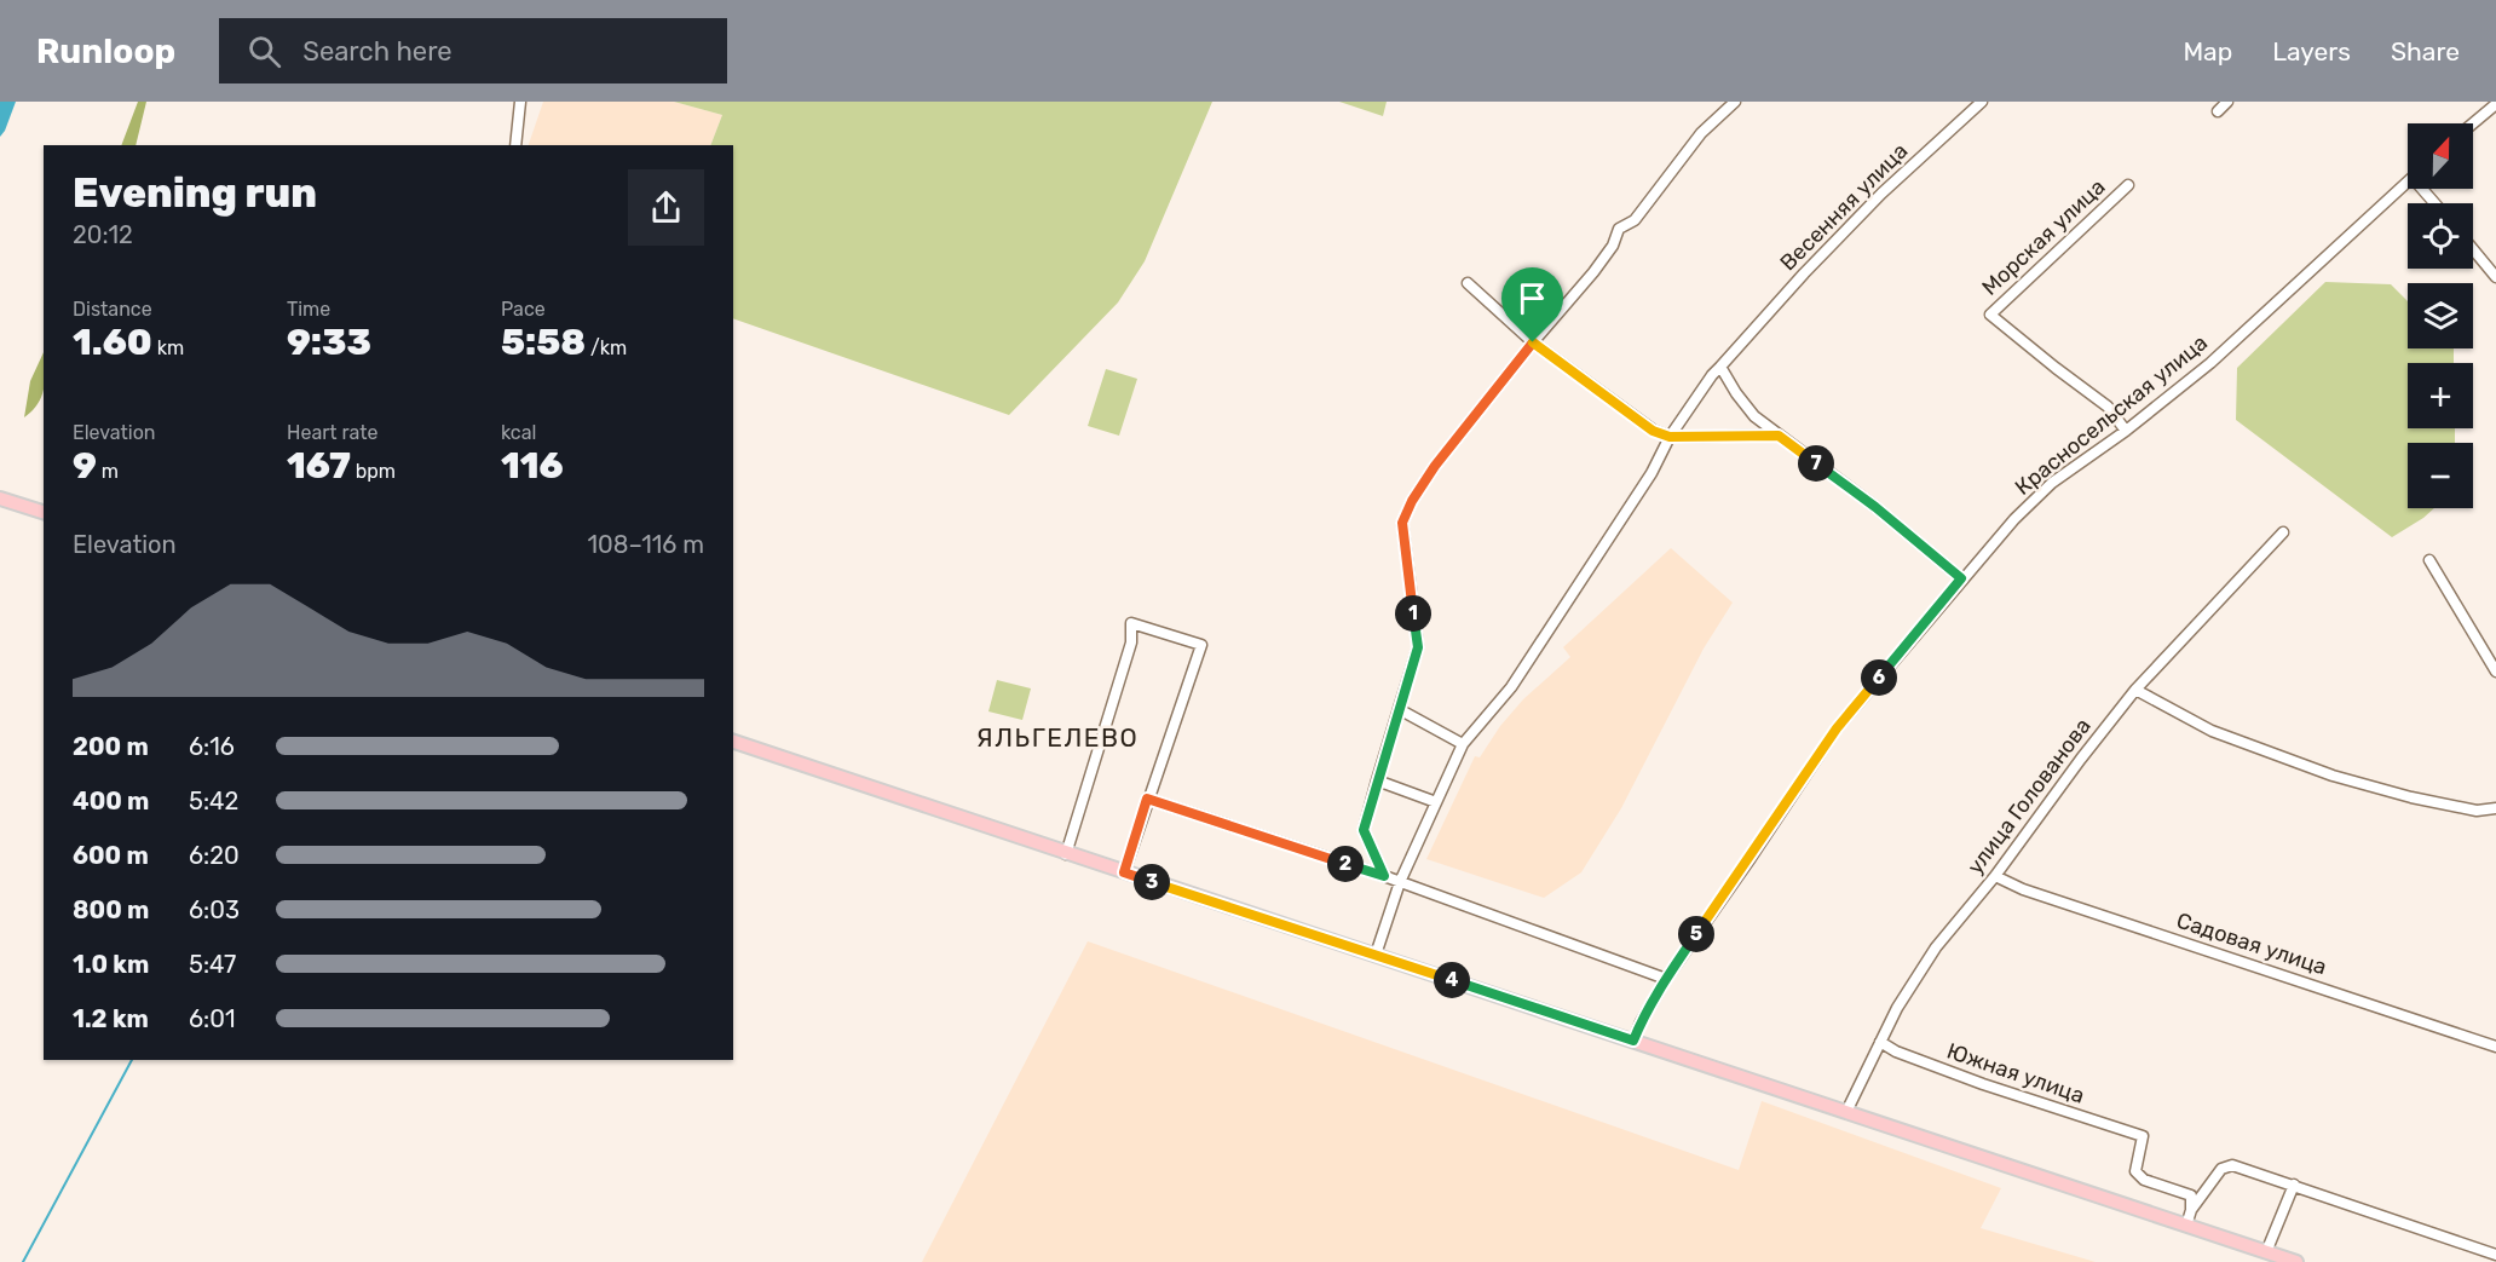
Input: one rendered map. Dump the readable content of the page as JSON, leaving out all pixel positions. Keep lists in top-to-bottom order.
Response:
{
  "streets": {
    "street": [
      "Весенняя улица",
      "Морская улица",
      "Красносельская улица",
      "улица Голованова",
      "Садовая улица",
      "Южная улица"
    ]
  },
  "crossings": [
    ["Морская улица", "Красносельская улица"],
    ["улица Голованова", "Садовая улица"],
    ["улица Голованова", "Южная улица"]
  ],
  "districts": ["ЯЛЬГЕЛЕВО"],
  "north": "top",
  "page": {
    "header": "Runloop",
    "search": "Search here",
    "nav": ["Map", "Layers", "Share"],
    "map_buttons": ["+", "−"],
    "heading": ["Evening run", "20:12"],
    "stats": [
      ["Distance", "1.60 km"],
      ["Time", "9:33"],
      ["Pace", "5:58 /km"],
      ["Elevation", "9 m"],
      ["Heart rate", "167 bpm"],
      ["kcal", "116"]
    ],
    "pins": [
      "7",
      "1",
      "6",
      "2",
      "3",
      "5",
      "4"
    ],
    "chart": ["Elevation", "108–116 m"],
    "list": [
      {
        "name": "200 m",
        "note": "6:16"
      },
      {
        "name": "400 m",
        "note": "5:42"
      },
      {
        "name": "600 m",
        "note": "6:20"
      },
      {
        "name": "800 m",
        "note": "6:03"
      },
      {
        "name": "1.0 km",
        "note": "5:47"
      },
      {
        "name": "1.2 km",
        "note": "6:01"
      }
    ]
  }
}
